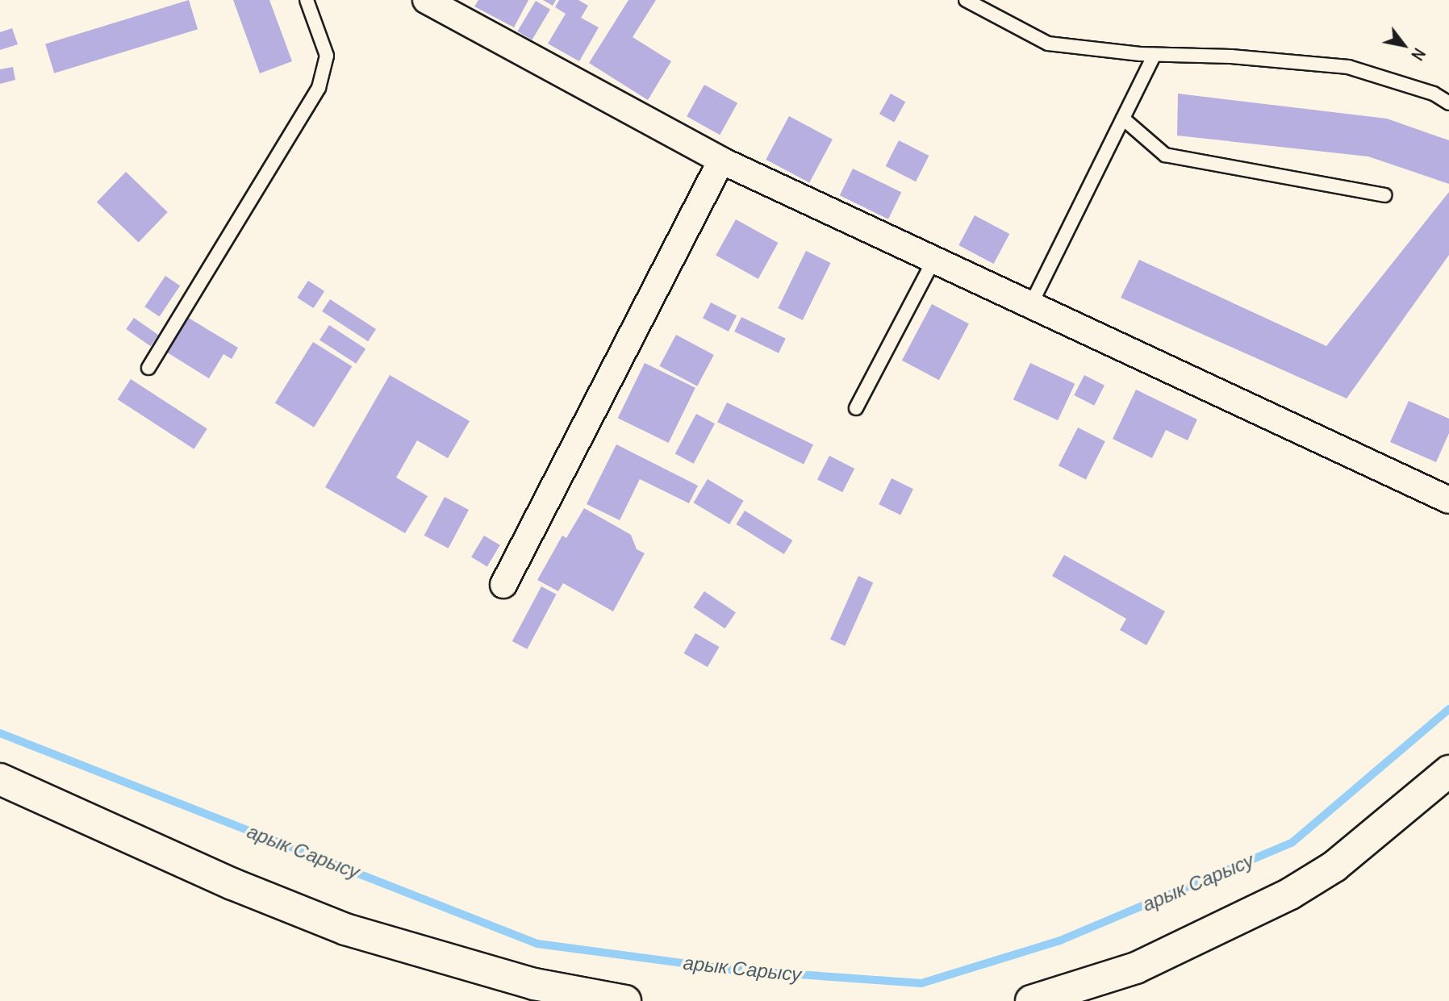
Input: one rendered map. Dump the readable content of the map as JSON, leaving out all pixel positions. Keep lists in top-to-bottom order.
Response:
{
  "water": ["арык Сарысу"],
  "north": "bottom right"
}
